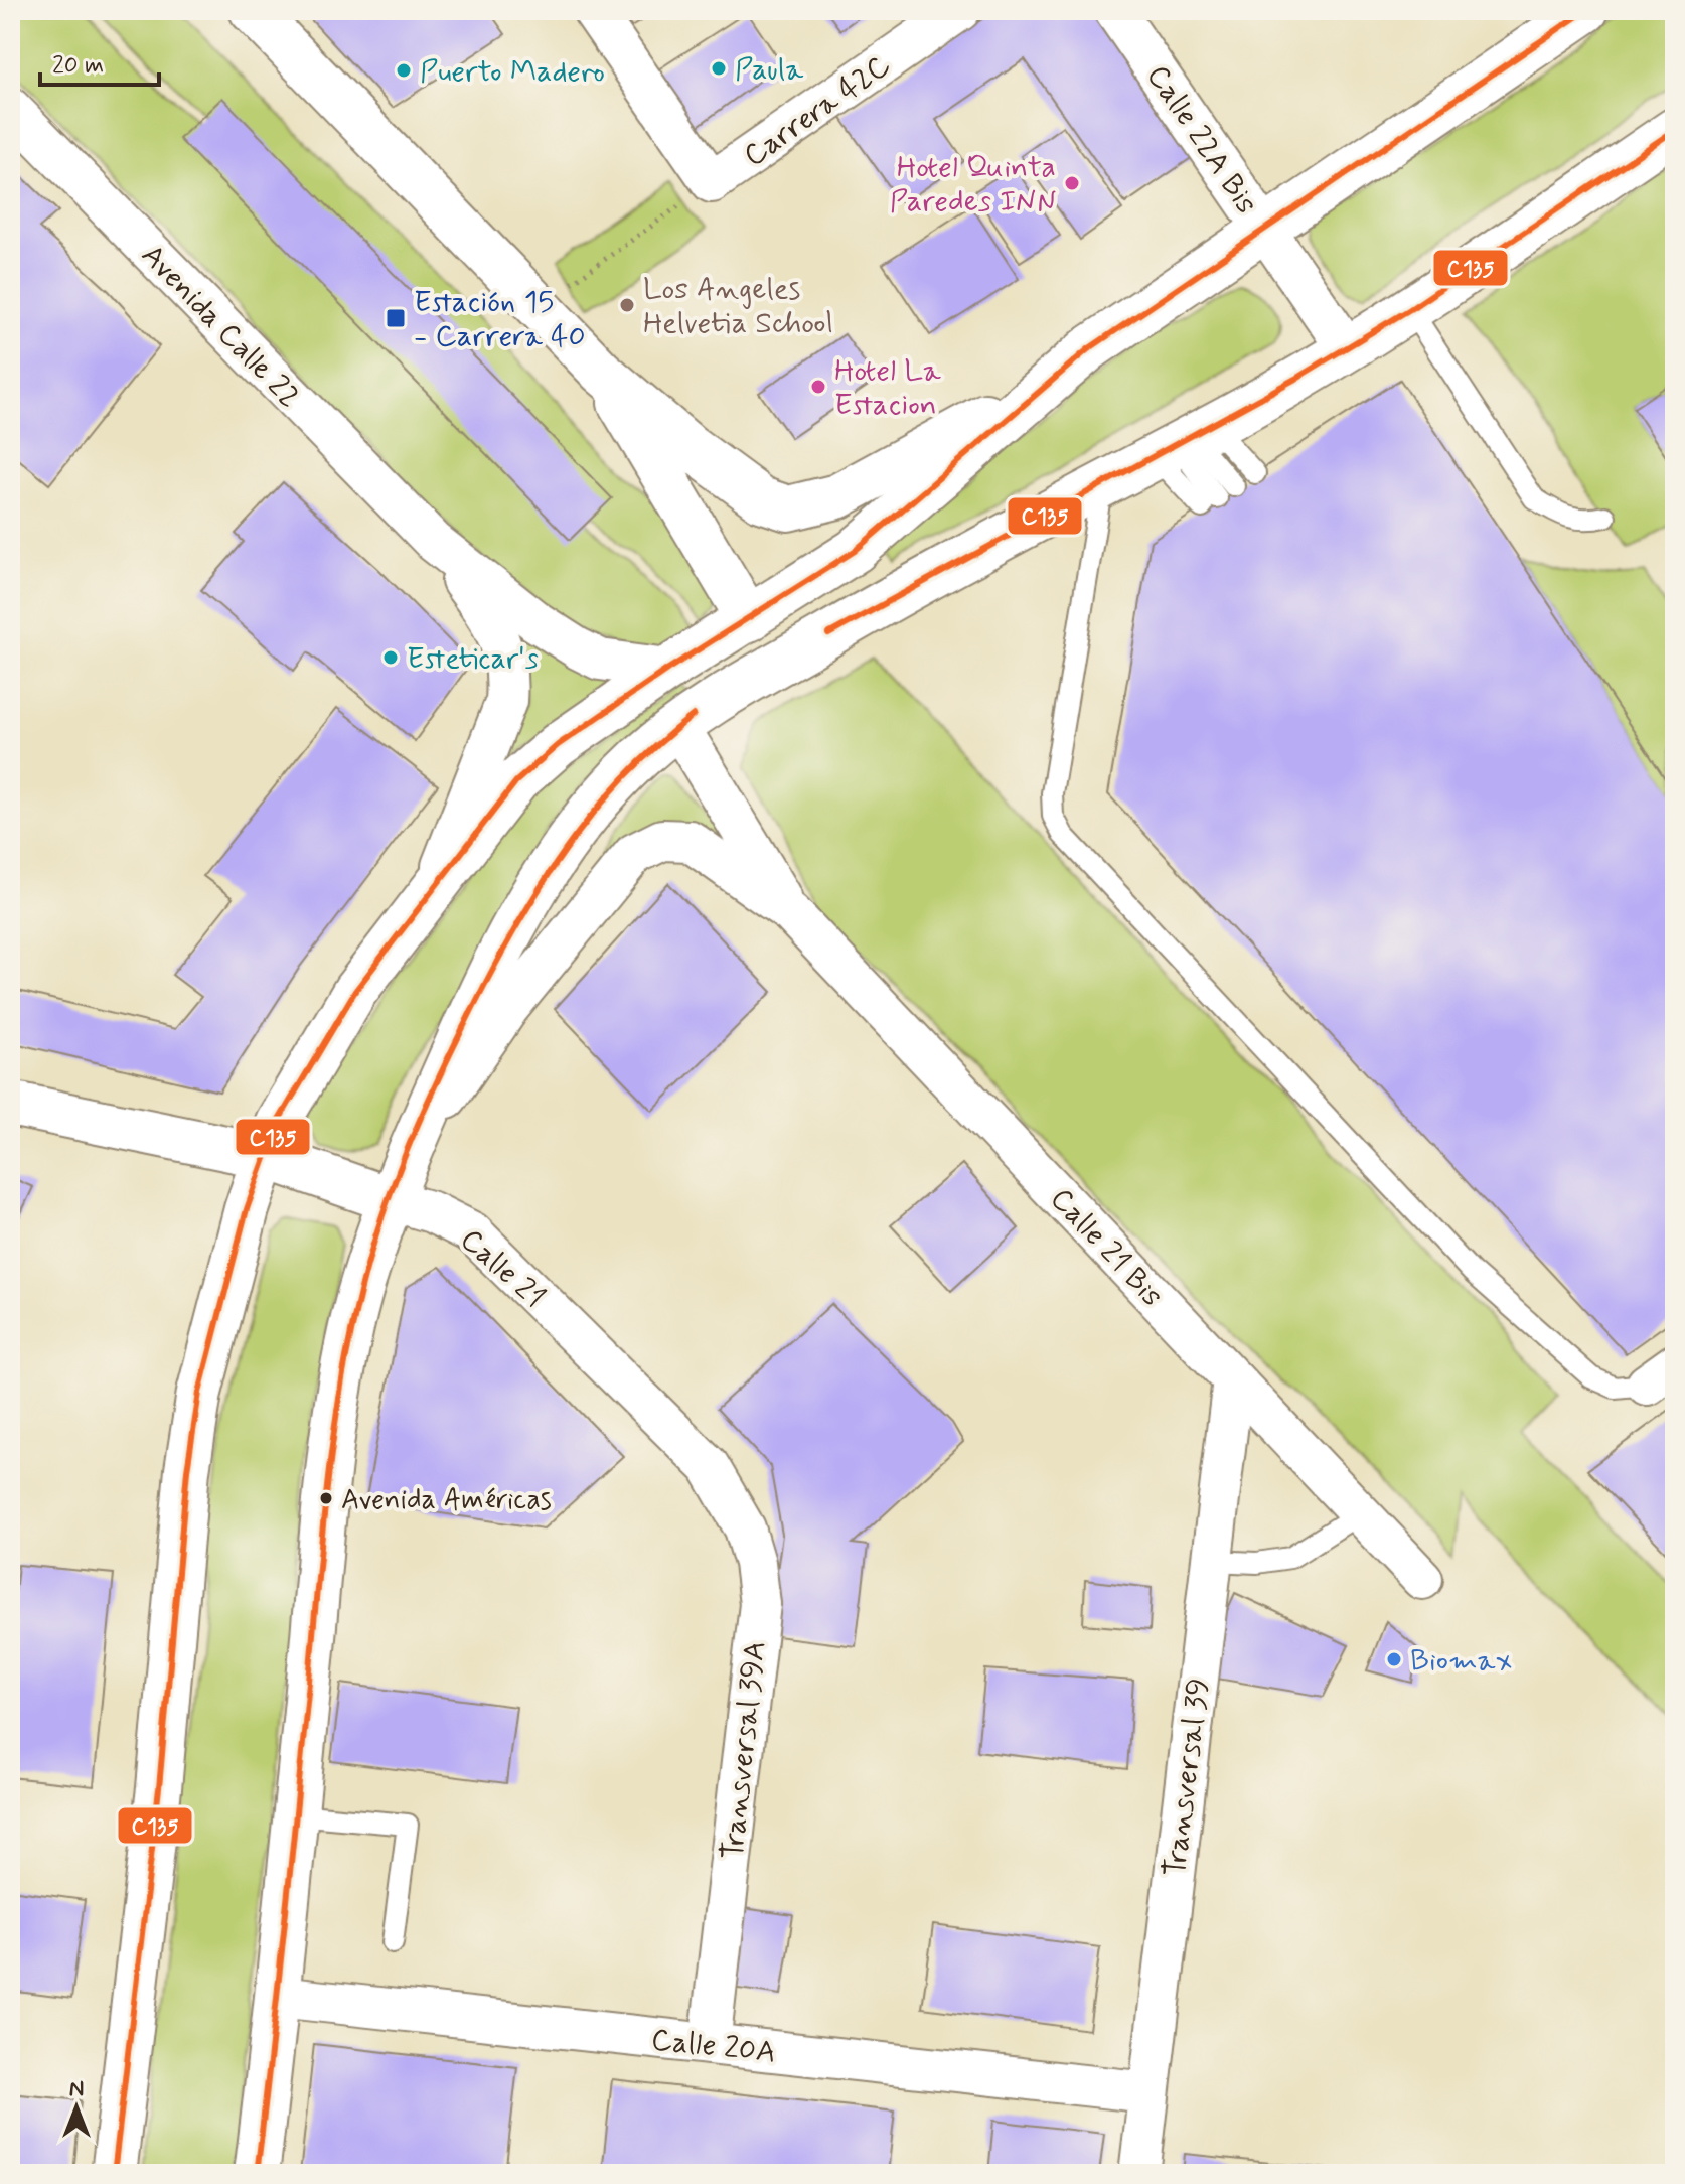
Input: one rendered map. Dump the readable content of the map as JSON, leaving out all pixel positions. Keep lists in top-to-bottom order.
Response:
{
  "streets": {
    "main road": ["Calle 21"],
    "street": [
      "Carrera 42C",
      "Calle 22A Bis",
      "Avenida Calle 22",
      "Calle 21 Bis",
      "Transversal 39A",
      "Transversal 39",
      "Calle 20A"
    ]
  },
  "crossings": [
    ["Calle 21 Bis", "Transversal 39"],
    ["Calle 21", "Transversal 39A"],
    ["Transversal 39A", "Calle 20A"],
    ["Transversal 39", "Calle 20A"]
  ],
  "places": {
    "other": [
      "Paula",
      "Puerto Madero",
      "Hotel Quinta Paredes INN",
      "Los Angeles Helvetia School",
      "Hotel La Estacion",
      "Esteticar's",
      "Avenida Américas",
      "Biomax"
    ],
    "transit": ["Estación 15 - Carrera 40"]
  },
  "lines": ["transit line C135"],
  "scale_bar": "20 m",
  "north": "top"
}
